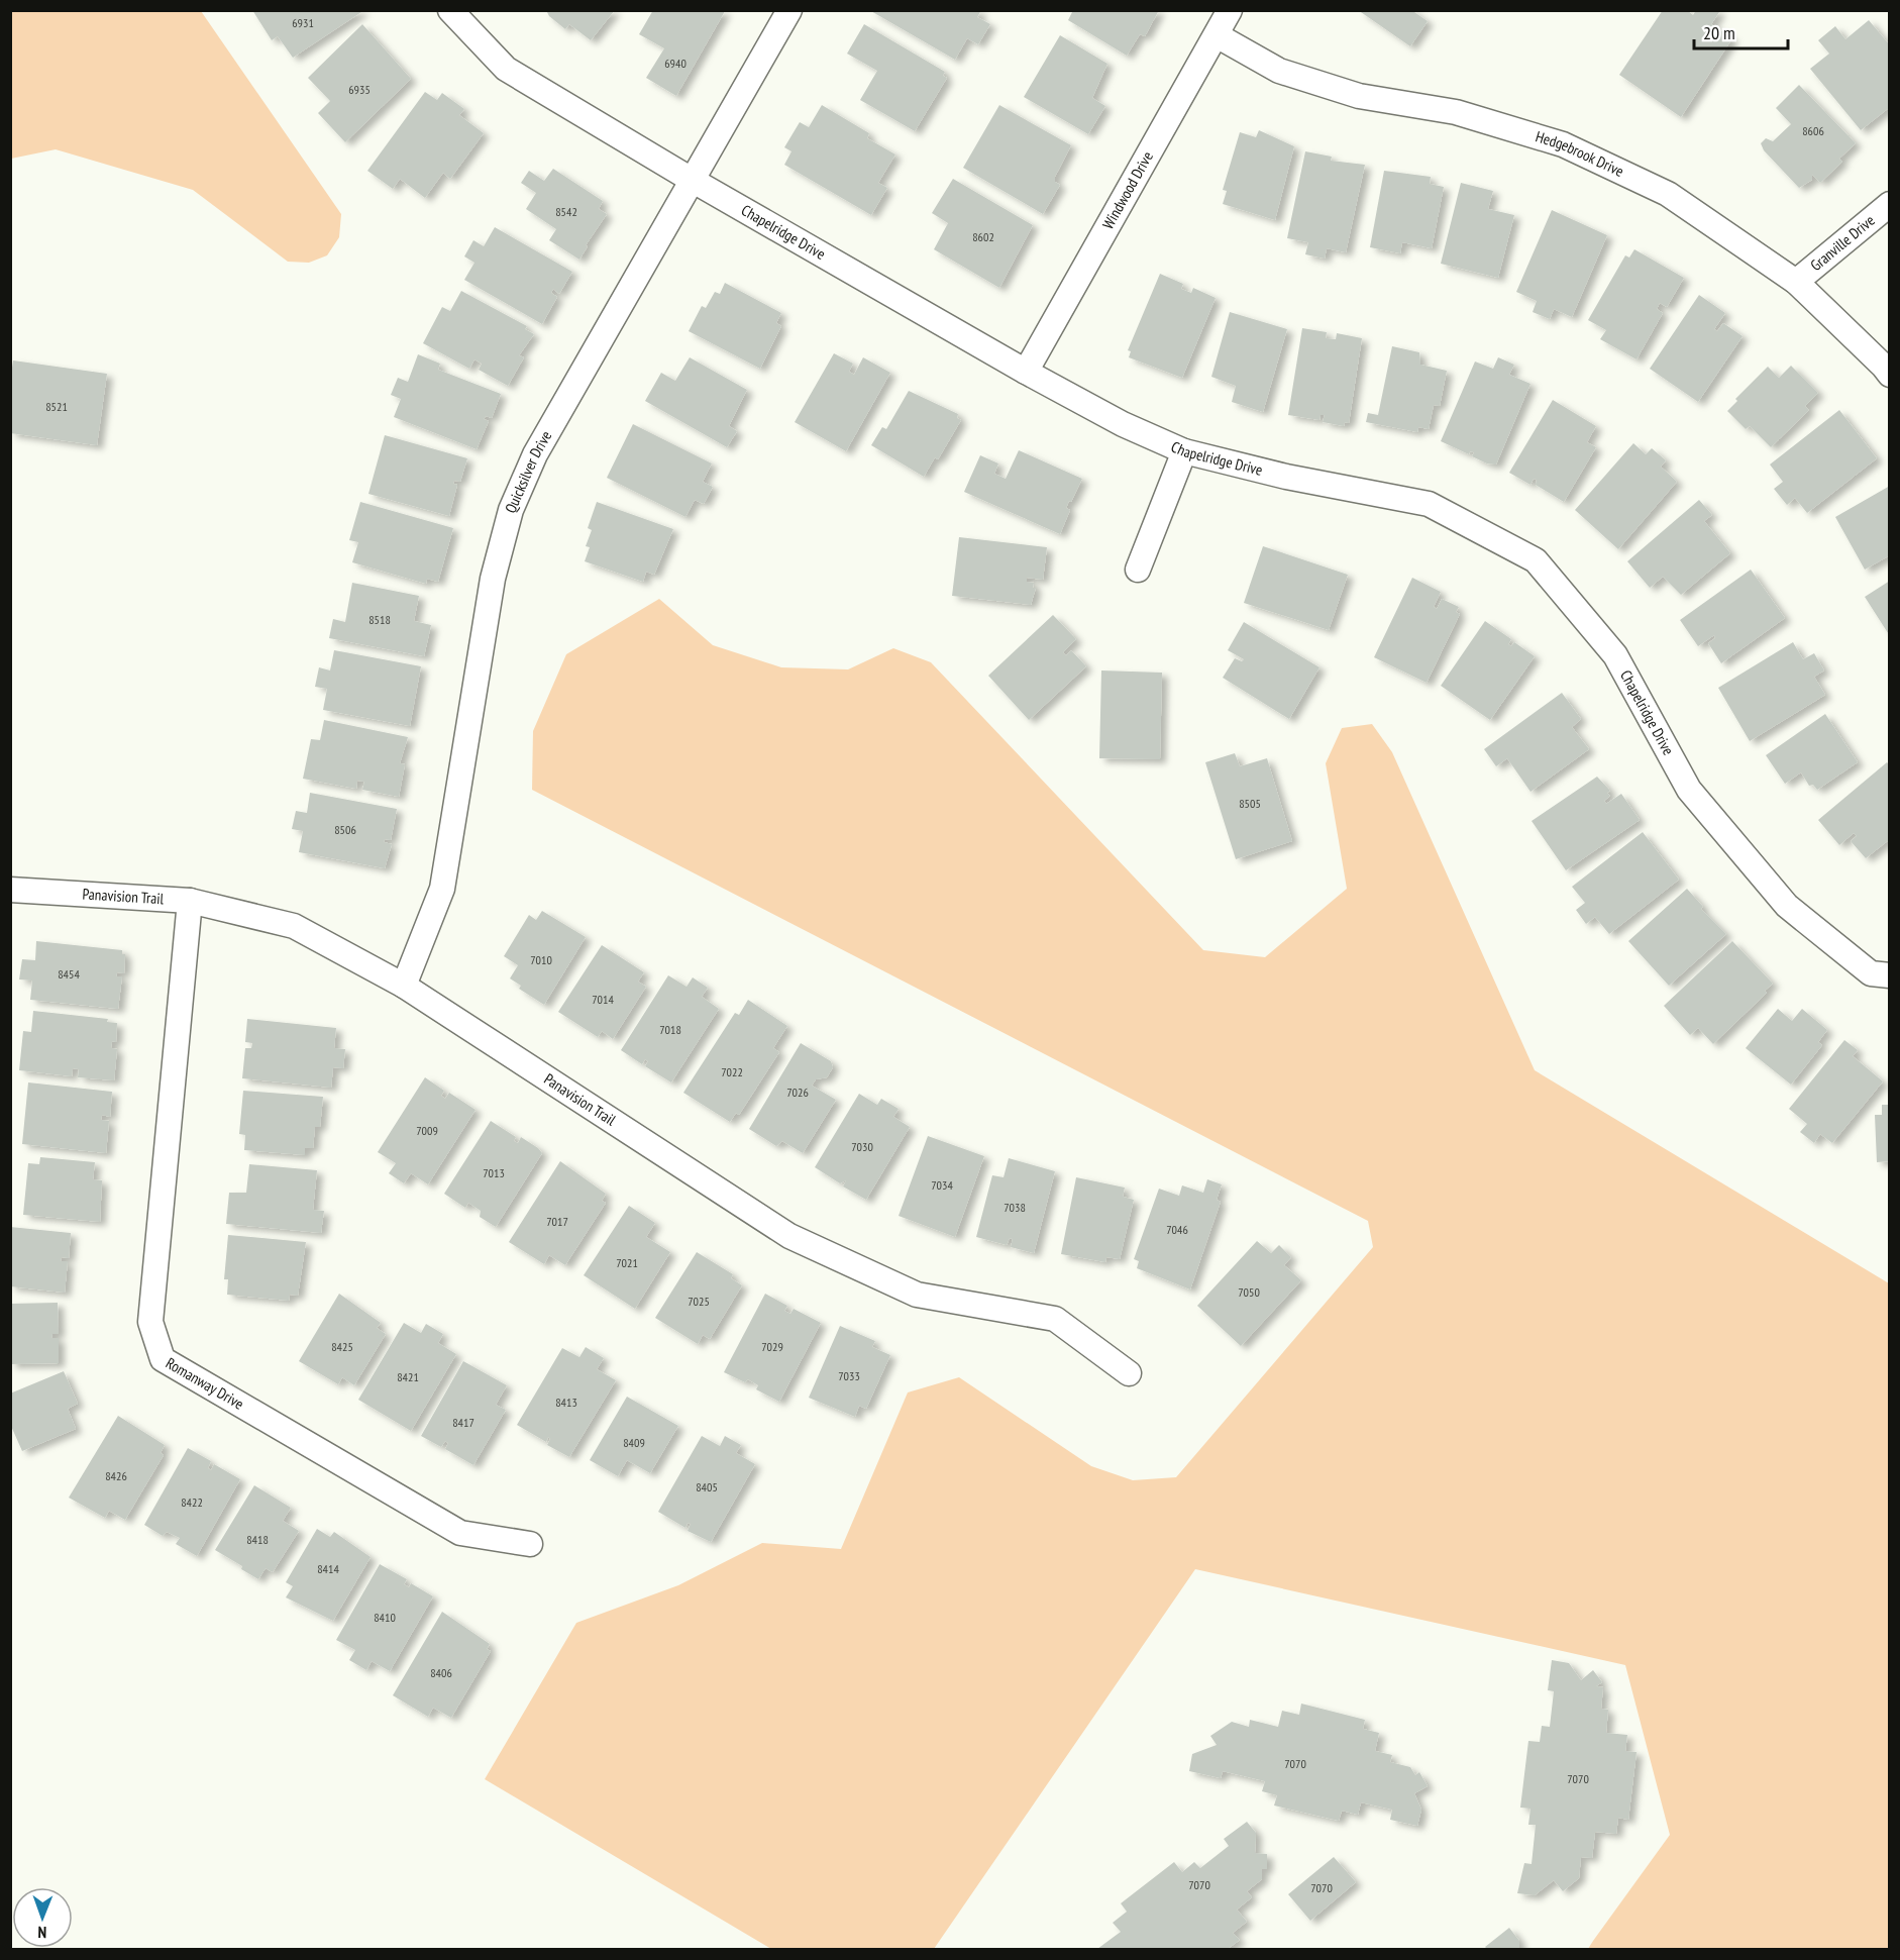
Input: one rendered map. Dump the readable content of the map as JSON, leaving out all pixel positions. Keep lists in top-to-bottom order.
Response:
{
  "streets": {
    "street": [
      "Hedgebrook Drive",
      "Windwood Drive",
      "Chapelridge Drive",
      "Granville Drive",
      "Quicksilver Drive",
      "Panavision Trail",
      "Romanway Drive"
    ]
  },
  "crossings": [
    ["Hedgebrook Drive", "Windwood Drive"],
    ["Hedgebrook Drive", "Granville Drive"],
    ["Windwood Drive", "Chapelridge Drive"],
    ["Chapelridge Drive", "Quicksilver Drive"],
    ["Quicksilver Drive", "Panavision Trail"],
    ["Panavision Trail", "Romanway Drive"]
  ],
  "house_numbers": [
    "6931",
    "6940",
    "6935",
    "8606",
    "8542",
    "8602",
    "8521",
    "8518",
    "8505",
    "8506",
    "7010",
    "8454",
    "7014",
    "7018",
    "7022",
    "7026",
    "7009",
    "7030",
    "7013",
    "7034",
    "7038",
    "7017",
    "7046",
    "7021",
    "7050",
    "7025",
    "8425",
    "7029",
    "7033",
    "8421",
    "8413",
    "8417",
    "8409",
    "8426",
    "8405",
    "8422",
    "8418",
    "8414",
    "8410",
    "8406",
    "7070",
    "7070",
    "7070",
    "7070"
  ],
  "scale_bar": "20 m",
  "north": "bottom"
}
